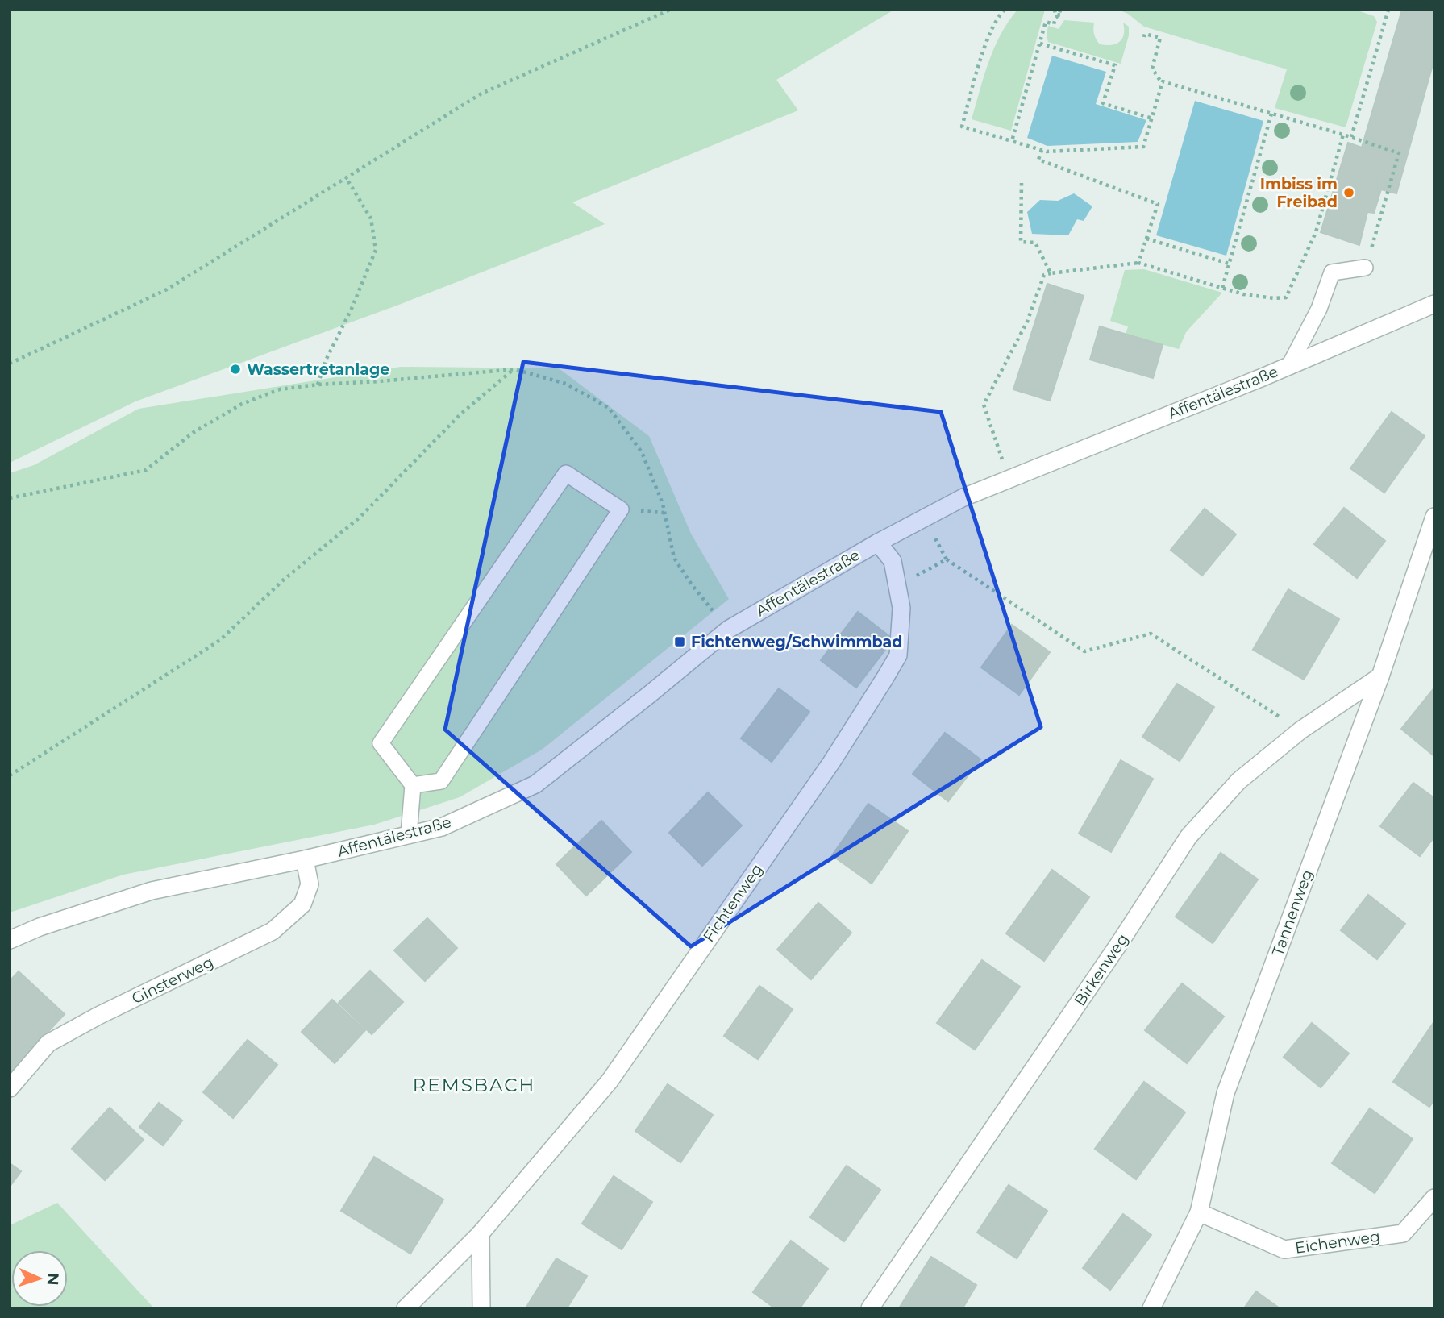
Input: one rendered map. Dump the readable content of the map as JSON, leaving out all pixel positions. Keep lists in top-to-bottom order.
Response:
{
  "streets": {
    "street": [
      "Affentälestraße",
      "Fichtenweg",
      "Tannenweg",
      "Birkenweg",
      "Ginsterweg",
      "Eichenweg"
    ]
  },
  "crossings": [
    ["Affentälestraße", "Fichtenweg"],
    ["Affentälestraße", "Ginsterweg"],
    ["Tannenweg", "Birkenweg"],
    ["Tannenweg", "Eichenweg"]
  ],
  "districts": ["REMSBACH"],
  "places": {
    "other": ["Imbiss im Freibad", "Wassertretanlage"],
    "transit": ["Fichtenweg/Schwimmbad"]
  },
  "north": "right"
}
